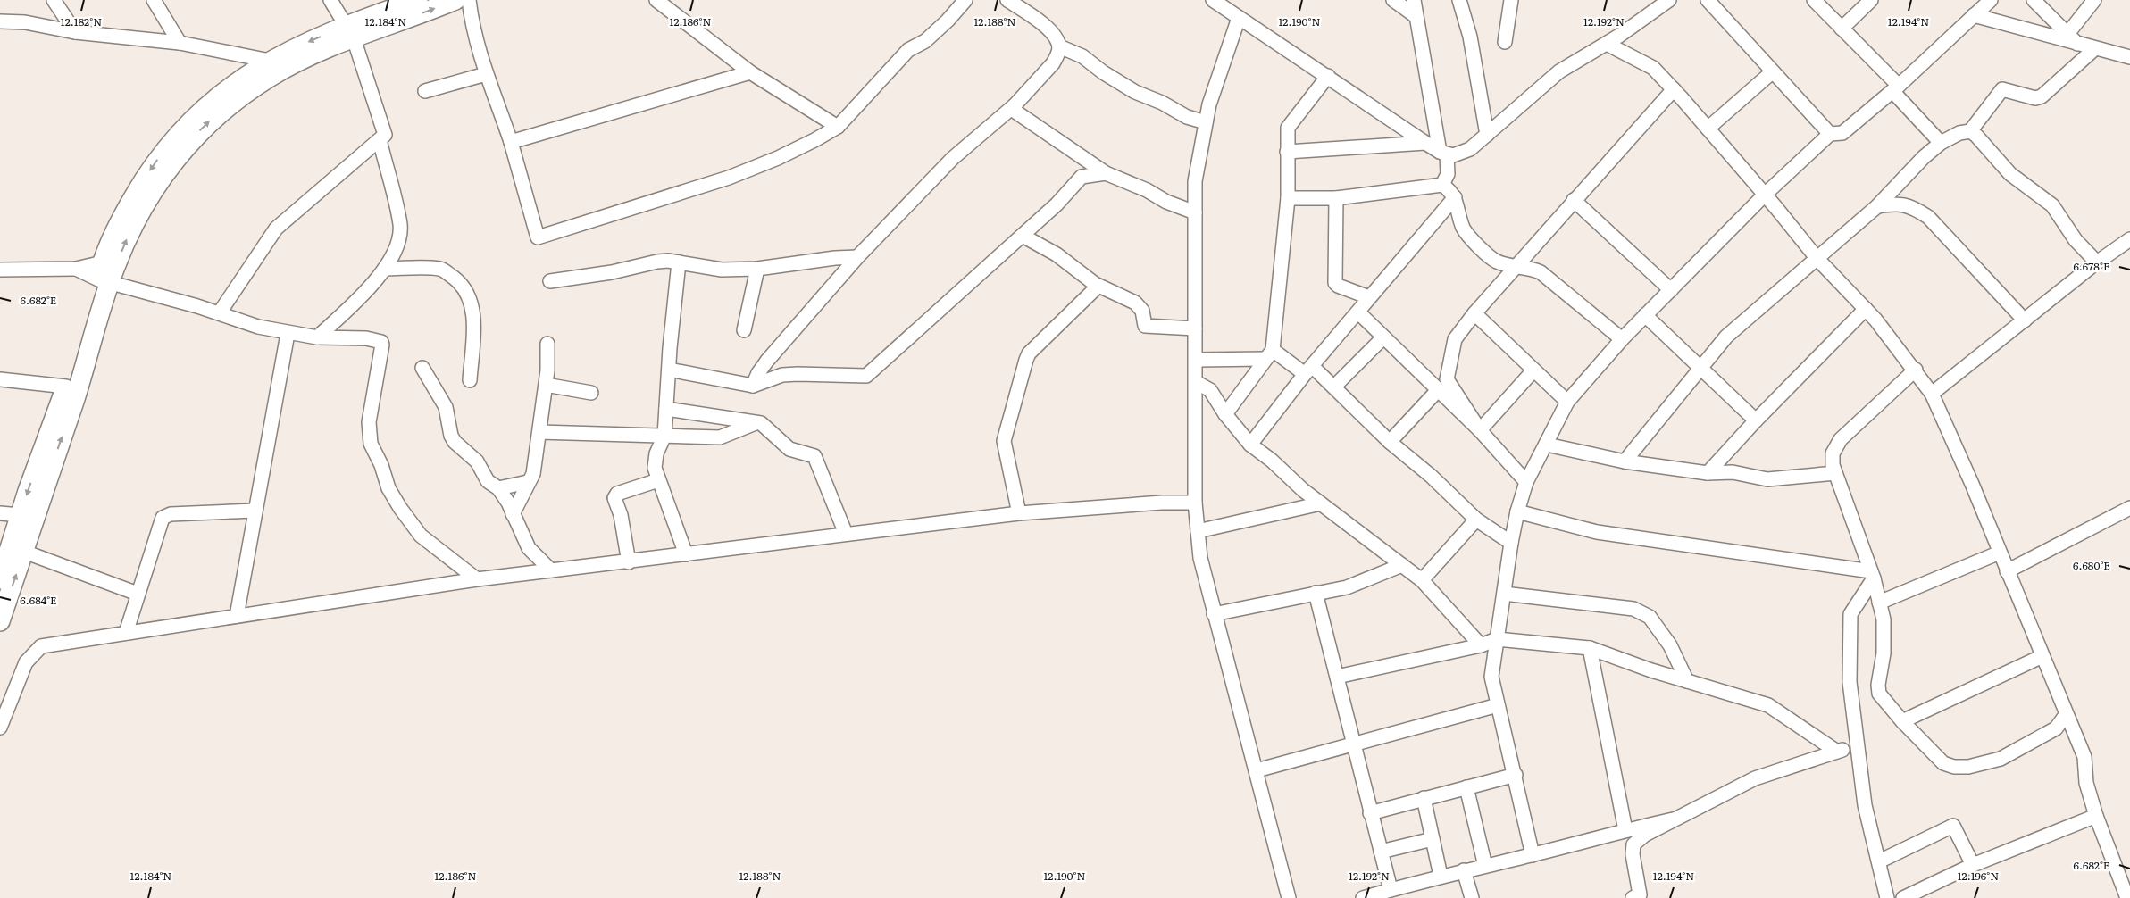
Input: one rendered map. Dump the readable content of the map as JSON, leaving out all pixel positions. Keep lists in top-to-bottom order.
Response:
{
  "coordinates": [
    "12.182°N",
    "12.184°N",
    "12.186°N",
    "12.188°N",
    "12.190°N",
    "12.192°N",
    "12.194°N",
    "6.678°E",
    "6.682°E",
    "6.680°E",
    "6.684°E",
    "12.196°N"
  ]
}
